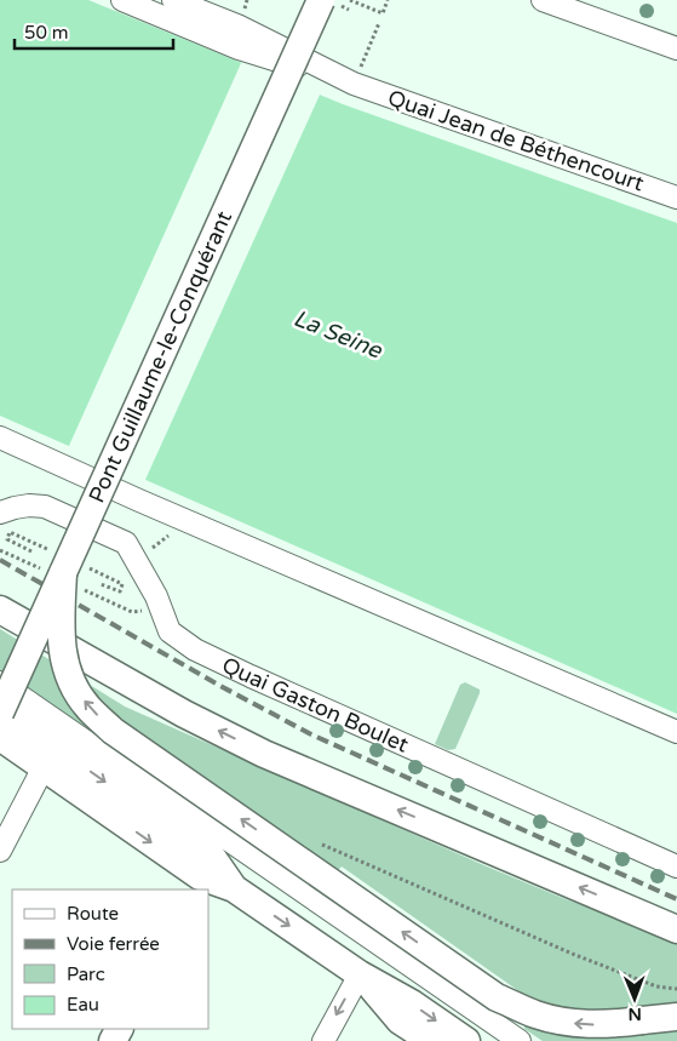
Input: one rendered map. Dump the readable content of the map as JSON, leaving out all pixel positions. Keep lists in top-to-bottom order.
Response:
{
  "streets": {
    "main road": ["Pont Guillaume-le-Conquérant"],
    "street": ["Quai Jean de Béthencourt", "Quai Gaston Boulet"]
  },
  "water": ["La Seine"],
  "legend": [
    "Route",
    "Voie ferrée",
    "Parc",
    "Eau"
  ],
  "scale_bar": "50 m",
  "north": "bottom"
}
